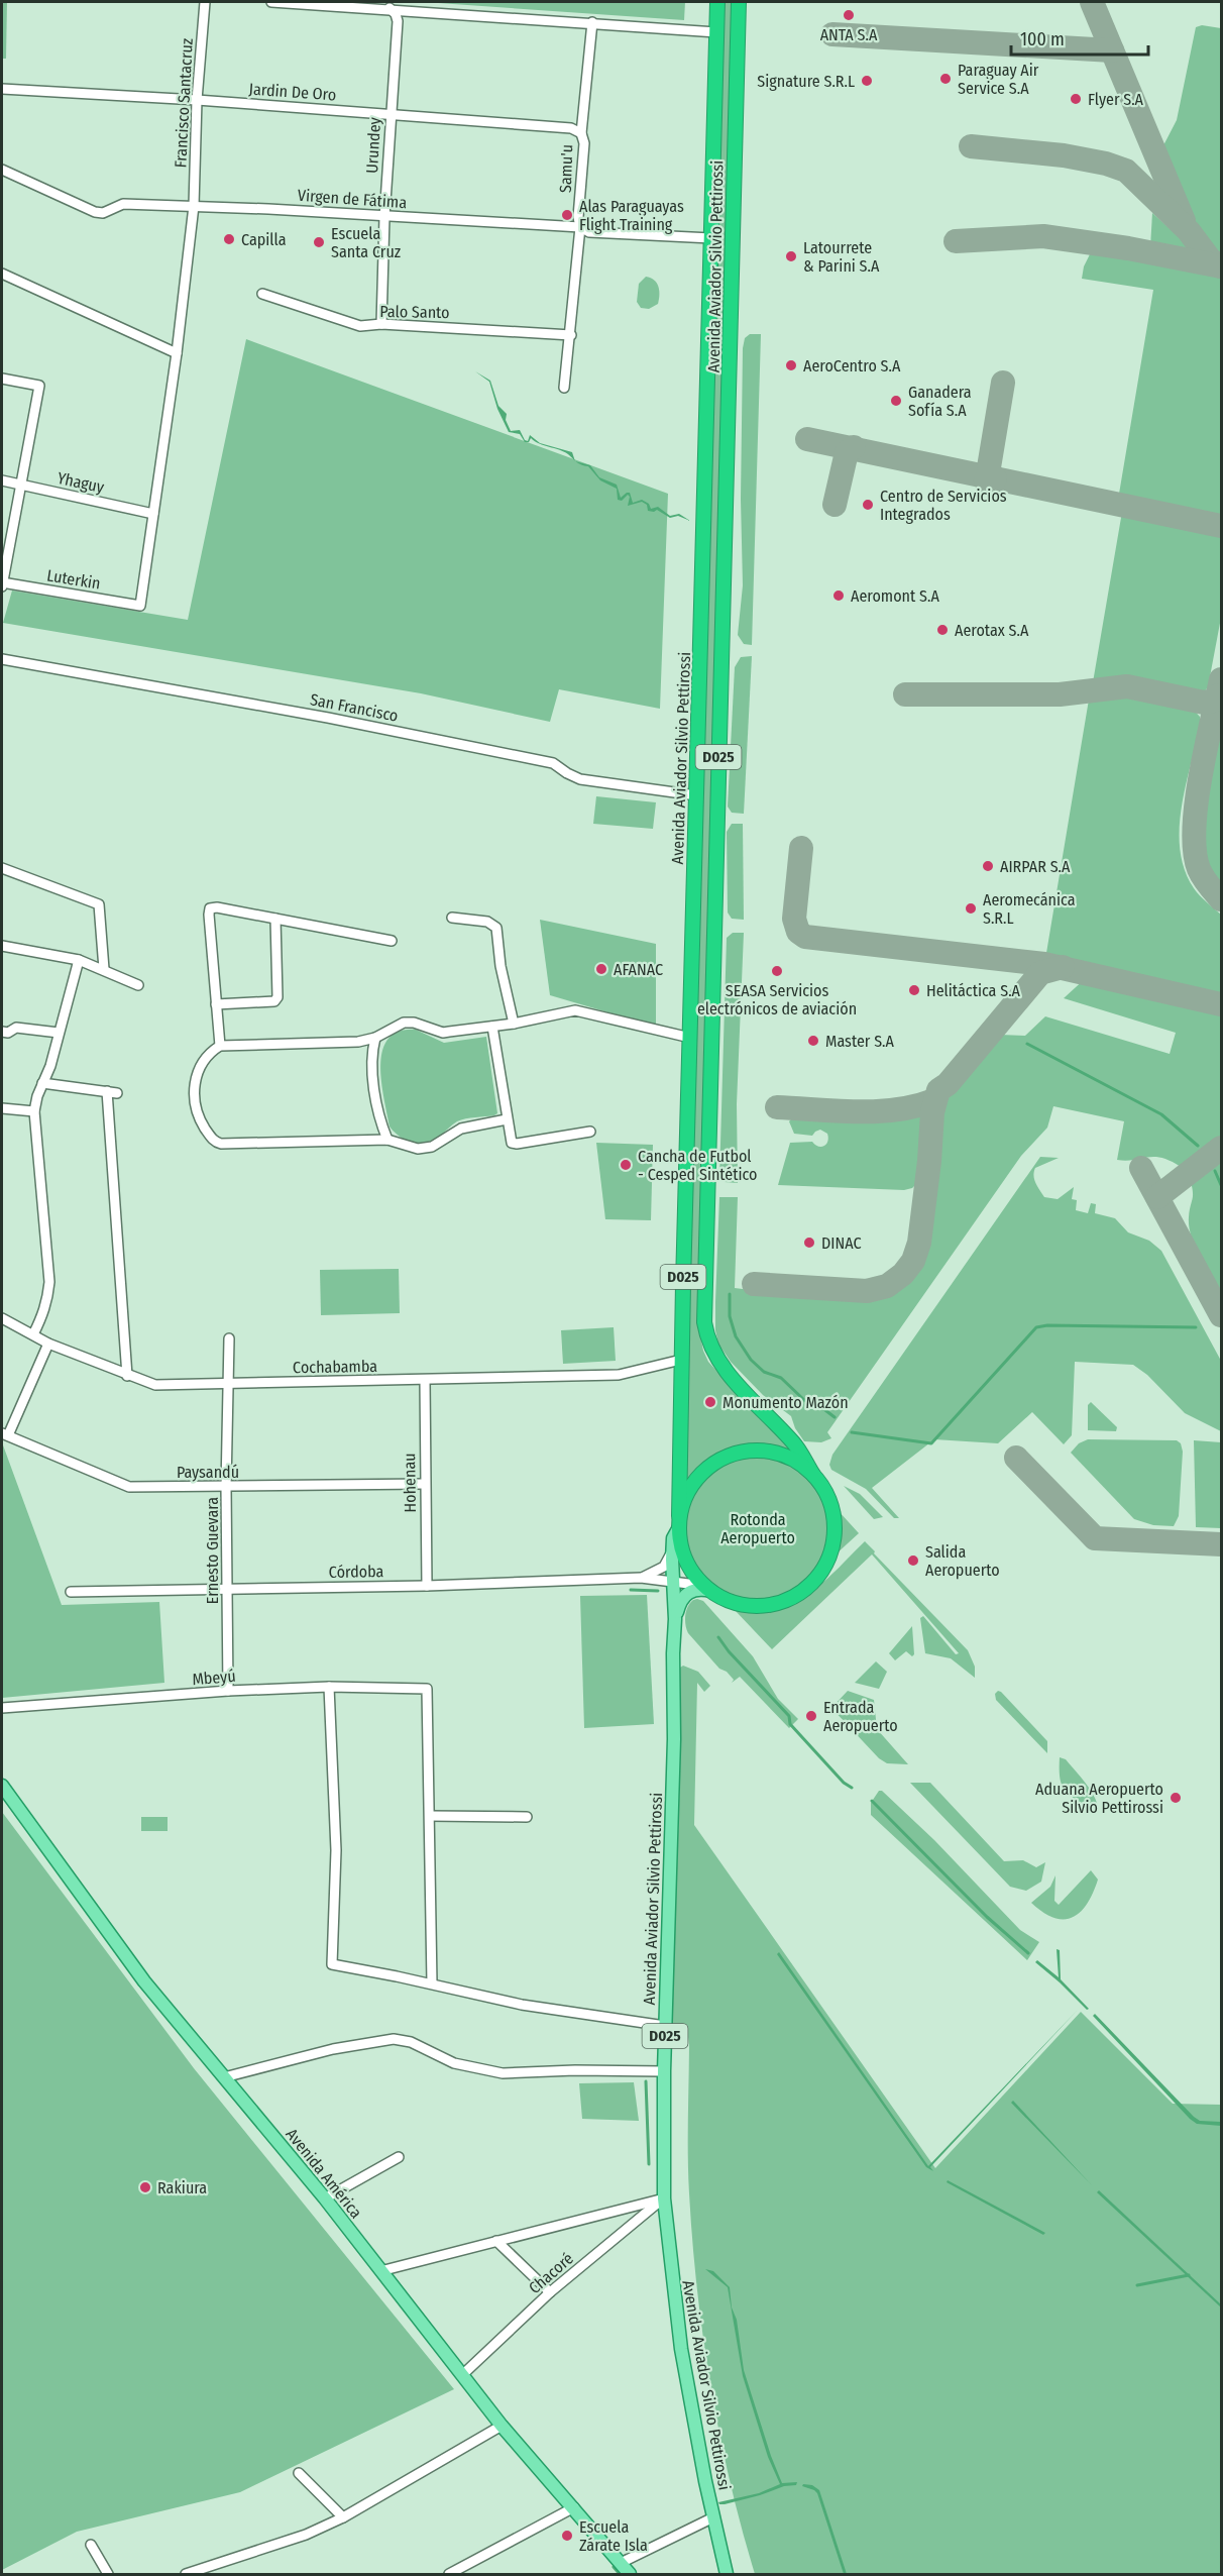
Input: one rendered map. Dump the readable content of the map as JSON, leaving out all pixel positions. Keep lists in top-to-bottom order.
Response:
{
  "streets": {
    "highway": ["Avenida Aviador Silvio Pettirossi", "D025"],
    "main road": ["Avenida América"],
    "street": [
      "Jardin De Oro",
      "Francisco Santacruz",
      "Urundey",
      "Samu'u",
      "Virgen de Fátima",
      "Palo Santo",
      "Yhaguy",
      "Luterkin",
      "San Francisco",
      "Cochabamba",
      "Paysandú",
      "Hohenau",
      "Ernesto Guevara",
      "Córdoba",
      "Mbeyú",
      "Chacoré"
    ]
  },
  "crossings": [
    ["Jardin De Oro", "Francisco Santacruz"],
    ["Jardin De Oro", "Urundey"],
    ["Jardin De Oro", "Samu'u"],
    ["Francisco Santacruz", "Virgen de Fátima"],
    ["Francisco Santacruz", "Yhaguy"],
    ["Francisco Santacruz", "Luterkin"],
    ["Urundey", "Virgen de Fátima"],
    ["Urundey", "Palo Santo"],
    ["Samu'u", "Virgen de Fátima"],
    ["Samu'u", "Palo Santo"],
    ["Virgen de Fátima", "Avenida Aviador Silvio Pettirossi"],
    ["Avenida Aviador Silvio Pettirossi", "San Francisco"],
    ["Avenida Aviador Silvio Pettirossi", "D025"],
    ["Avenida Aviador Silvio Pettirossi", "Cochabamba"],
    ["Avenida Aviador Silvio Pettirossi", "Córdoba"],
    ["Avenida Aviador Silvio Pettirossi", "Chacoré"],
    ["D025", "Córdoba"],
    ["Cochabamba", "Hohenau"],
    ["Cochabamba", "Ernesto Guevara"],
    ["Paysandú", "Hohenau"],
    ["Paysandú", "Ernesto Guevara"],
    ["Hohenau", "Córdoba"],
    ["Ernesto Guevara", "Córdoba"],
    ["Ernesto Guevara", "Mbeyú"],
    ["Avenida América", "Chacoré"]
  ],
  "parks": ["Rotonda Aeropuerto"],
  "places": [
    "ANTA S.A",
    "Paraguay Air Service S.A",
    "Signature S.R.L",
    "Flyer S.A",
    "Alas Paraguayas Flight Training",
    "Capilla",
    "Escuela Santa Cruz",
    "Latourrete & Parini S.A",
    "AeroCentro S.A",
    "Ganadera Sofía S.A",
    "Centro de Servicios Integrados",
    "Aeromont S.A",
    "Aerotax S.A",
    "AIRPAR S.A",
    "Aeromecánica S.R.L",
    "AFANAC",
    "SEASA Servicios electrónicos de aviación",
    "Helitáctica S.A",
    "Master S.A",
    "Cancha de Futbol - Cesped Sintético",
    "DINAC",
    "Monumento Mazón",
    "Salida Aeropuerto",
    "Entrada Aeropuerto",
    "Aduana Aeropuerto Silvio Pettirossi",
    "Rakiura",
    "Escuela Zárate Isla"
  ],
  "scale_bar": "100 m"
}
